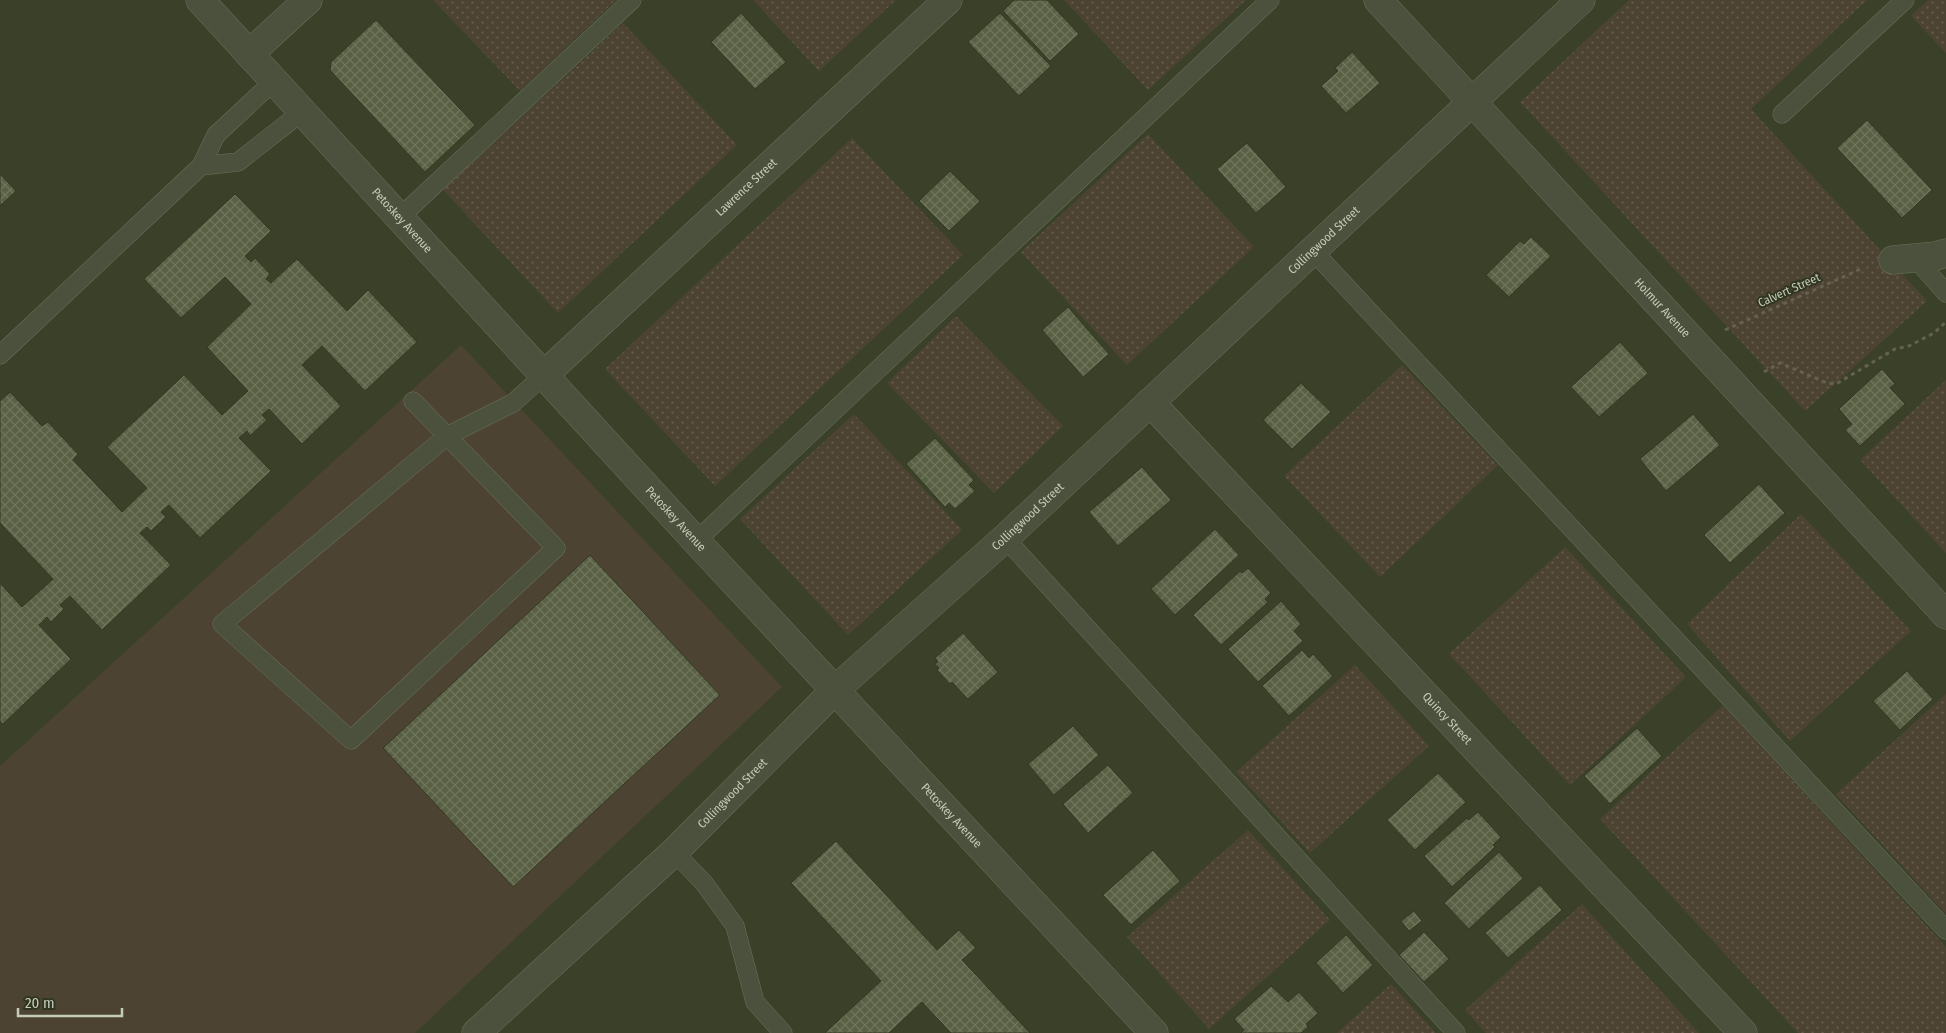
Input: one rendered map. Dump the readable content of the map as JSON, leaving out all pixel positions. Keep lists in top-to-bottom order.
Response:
{
  "streets": {
    "street": [
      "Lawrence Street",
      "Petoskey Avenue",
      "Collingwood Street",
      "Holmur Avenue",
      "Quincy Street"
    ],
    "path": ["Calvert Street"]
  },
  "crossings": [
    ["Lawrence Street", "Petoskey Avenue"],
    ["Petoskey Avenue", "Collingwood Street"],
    ["Collingwood Street", "Holmur Avenue"],
    ["Collingwood Street", "Quincy Street"],
    ["Calvert Street", "Holmur Avenue"]
  ],
  "scale_bar": "20 m"
}
